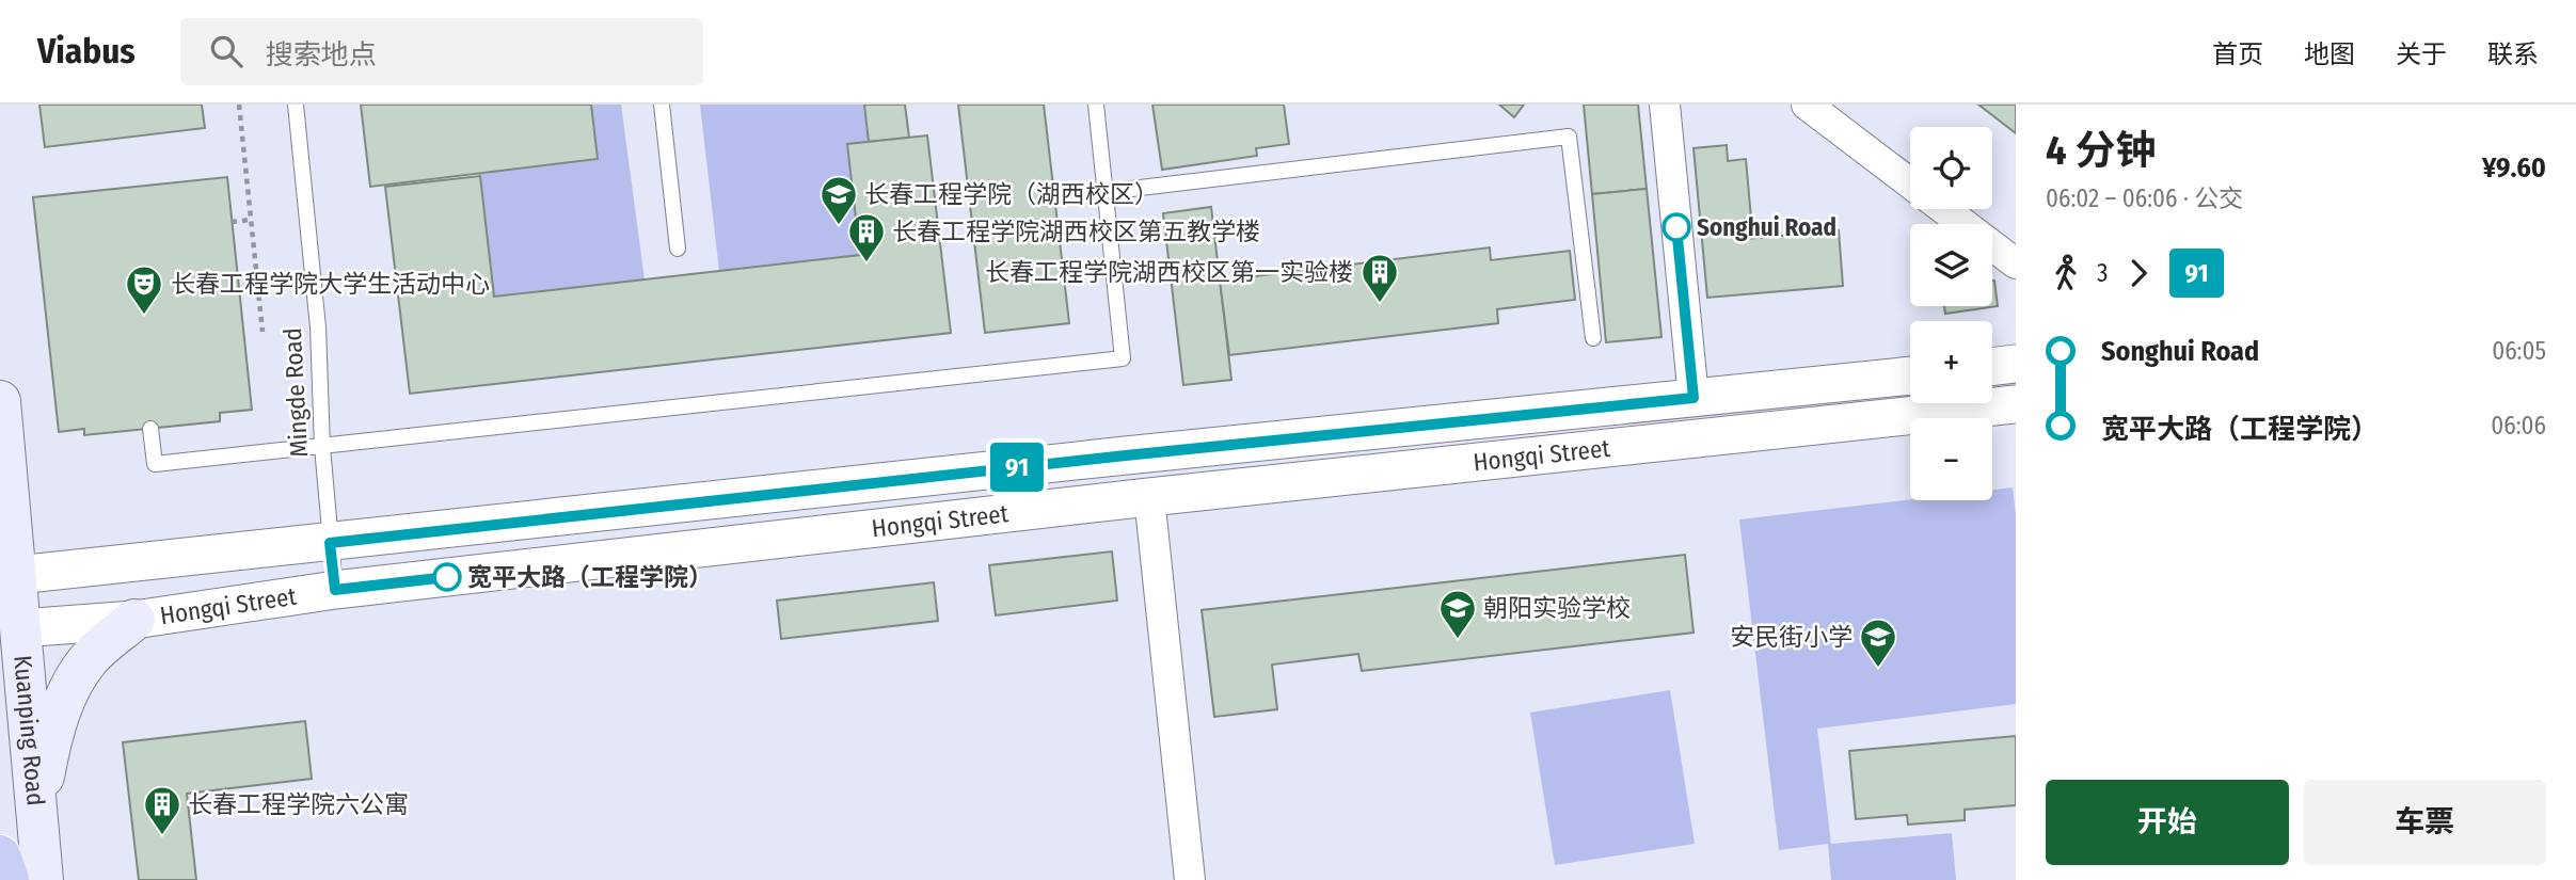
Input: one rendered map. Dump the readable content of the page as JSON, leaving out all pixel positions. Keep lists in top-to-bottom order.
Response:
{
  "streets": {
    "main road": ["Kuanping Road"],
    "street": ["Hongqi Street"],
    "lane": ["Mingde Road"]
  },
  "crossings": [
    ["Mingde Road", "Hongqi Street"],
    ["Hongqi Street", "Kuanping Road"]
  ],
  "places": {
    "school or university": ["长春工程学院（湖西校区）", "朝阳实验学校", "安民街小学"],
    "other": ["Songhui Road", "宽平大路（工程学院）"],
    "building": ["长春工程学院湖西校区第五教学楼", "长春工程学院湖西校区第一实验楼", "长春工程学院六公寓"],
    "theatre": ["长春工程学院大学生活动中心"]
  },
  "lines": ["bus line 91"],
  "page": {
    "header": "Viabus",
    "search": "搜索地点",
    "nav": [
      "首页",
      "地图",
      "关于",
      "联系"
    ],
    "on_map": "91",
    "heading": ["4 分钟", "06:02 – 06:06 · 公交", "¥9.60"],
    "map_buttons": ["+", "−"],
    "legs": ["3", "91"],
    "list": [
      {
        "name": "Songhui Road",
        "value": "06:05"
      },
      {
        "name": "宽平大路（工程学院）",
        "value": "06:06"
      }
    ],
    "buttons": ["开始", "车票"]
  }
}
